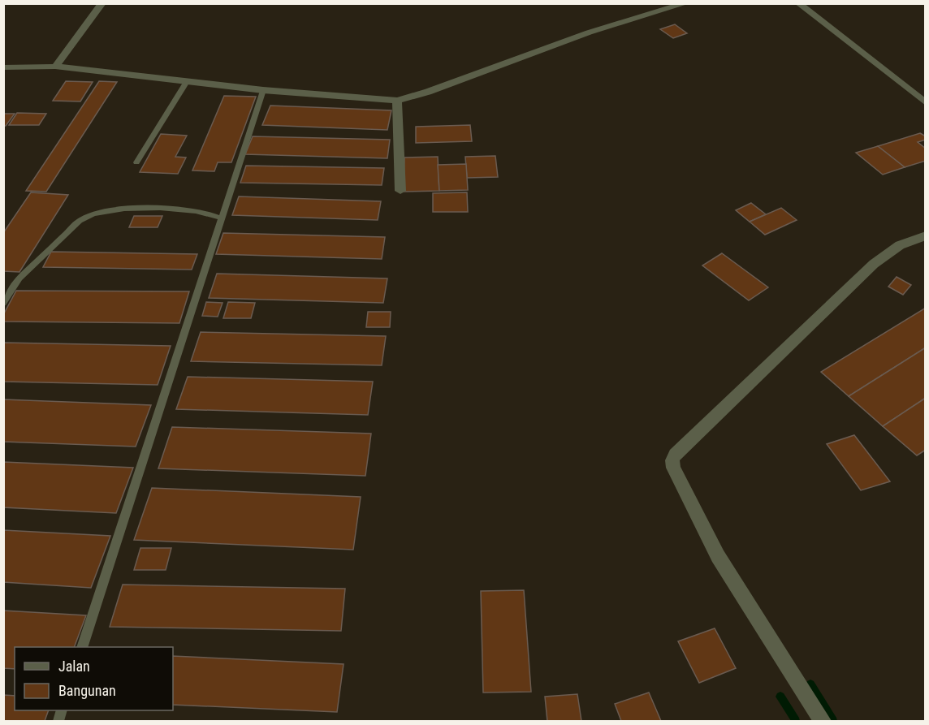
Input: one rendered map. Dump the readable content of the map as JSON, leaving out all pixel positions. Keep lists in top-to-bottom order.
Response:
{
  "legend": ["Jalan", "Bangunan"]
}
